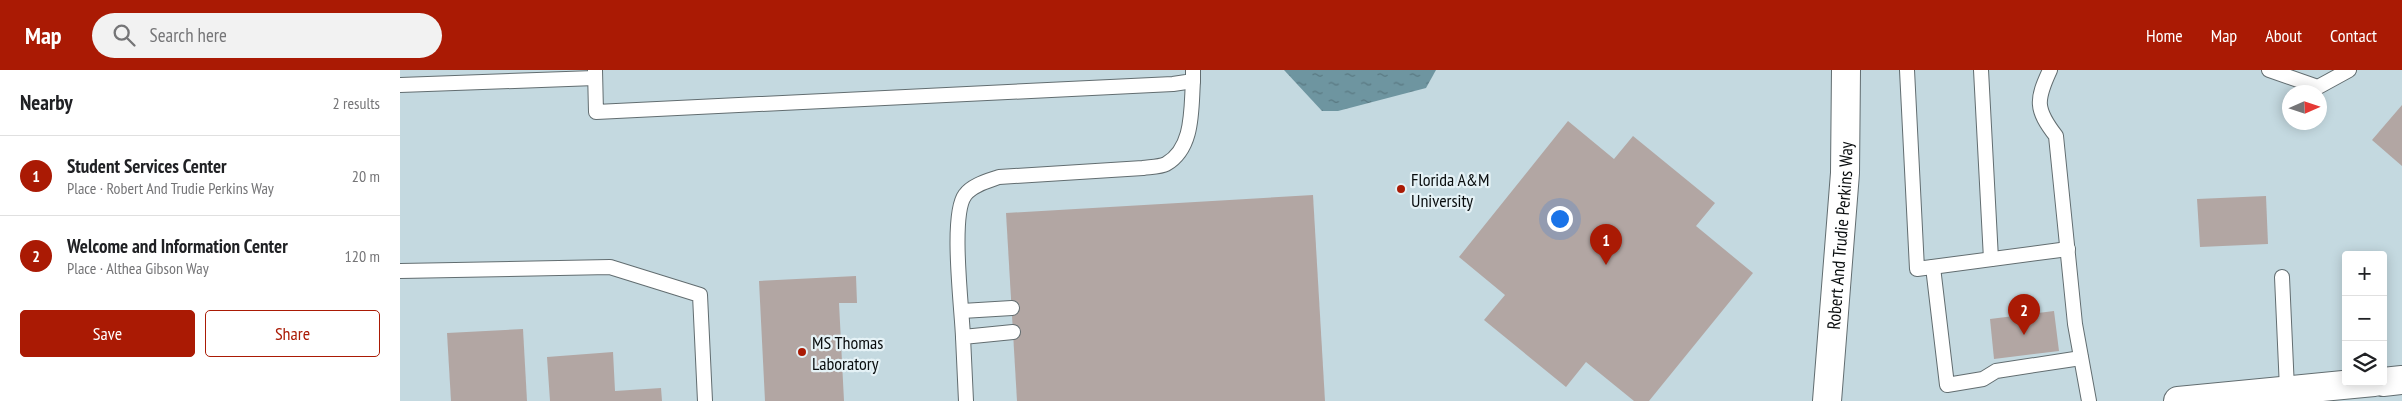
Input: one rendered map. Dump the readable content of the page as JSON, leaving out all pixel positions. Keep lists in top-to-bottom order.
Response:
{
  "streets": {
    "street": ["Robert And Trudie Perkins Way"]
  },
  "places": ["Florida A&M University", "MS Thomas Laboratory"],
  "north": "right",
  "page": {
    "header": "Map",
    "search": "Search here",
    "nav": [
      "Home",
      "Map",
      "About",
      "Contact"
    ],
    "heading": ["Nearby", "2 results"],
    "list": [
      {
        "mark": "1",
        "name": "Student Services Center",
        "note": "Place · Robert And Trudie Perkins Way",
        "value": "20 m"
      },
      {
        "mark": "2",
        "name": "Welcome and Information Center",
        "note": "Place · Althea Gibson Way",
        "value": "120 m"
      }
    ],
    "pins": ["1", "2"],
    "map_buttons": ["+", "−"],
    "buttons": ["Save", "Share"]
  }
}
